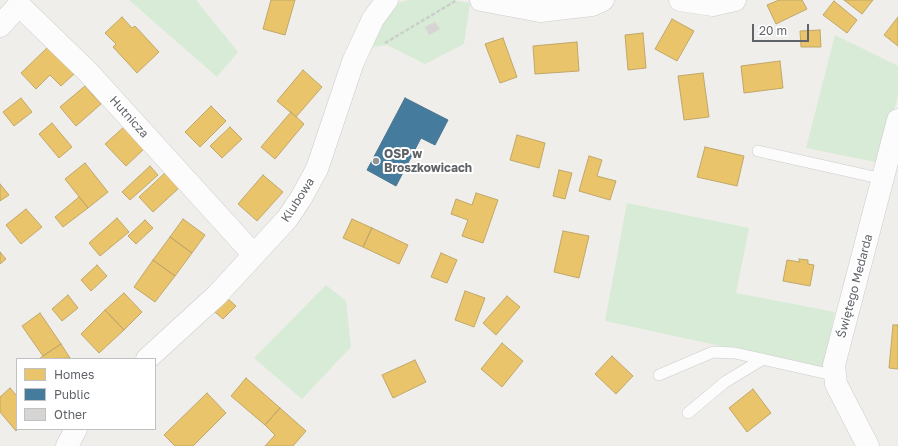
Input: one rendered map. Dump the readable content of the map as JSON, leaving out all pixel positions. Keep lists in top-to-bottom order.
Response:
{
  "streets": {
    "street": ["Hutnicza", "Klubowa", "Świętego Medarda"]
  },
  "crossings": [
    ["Hutnicza", "Klubowa"]
  ],
  "places": ["OSP w Broszkowicach"],
  "legend": ["Homes", "Public", "Other"],
  "scale_bar": "20 m"
}
